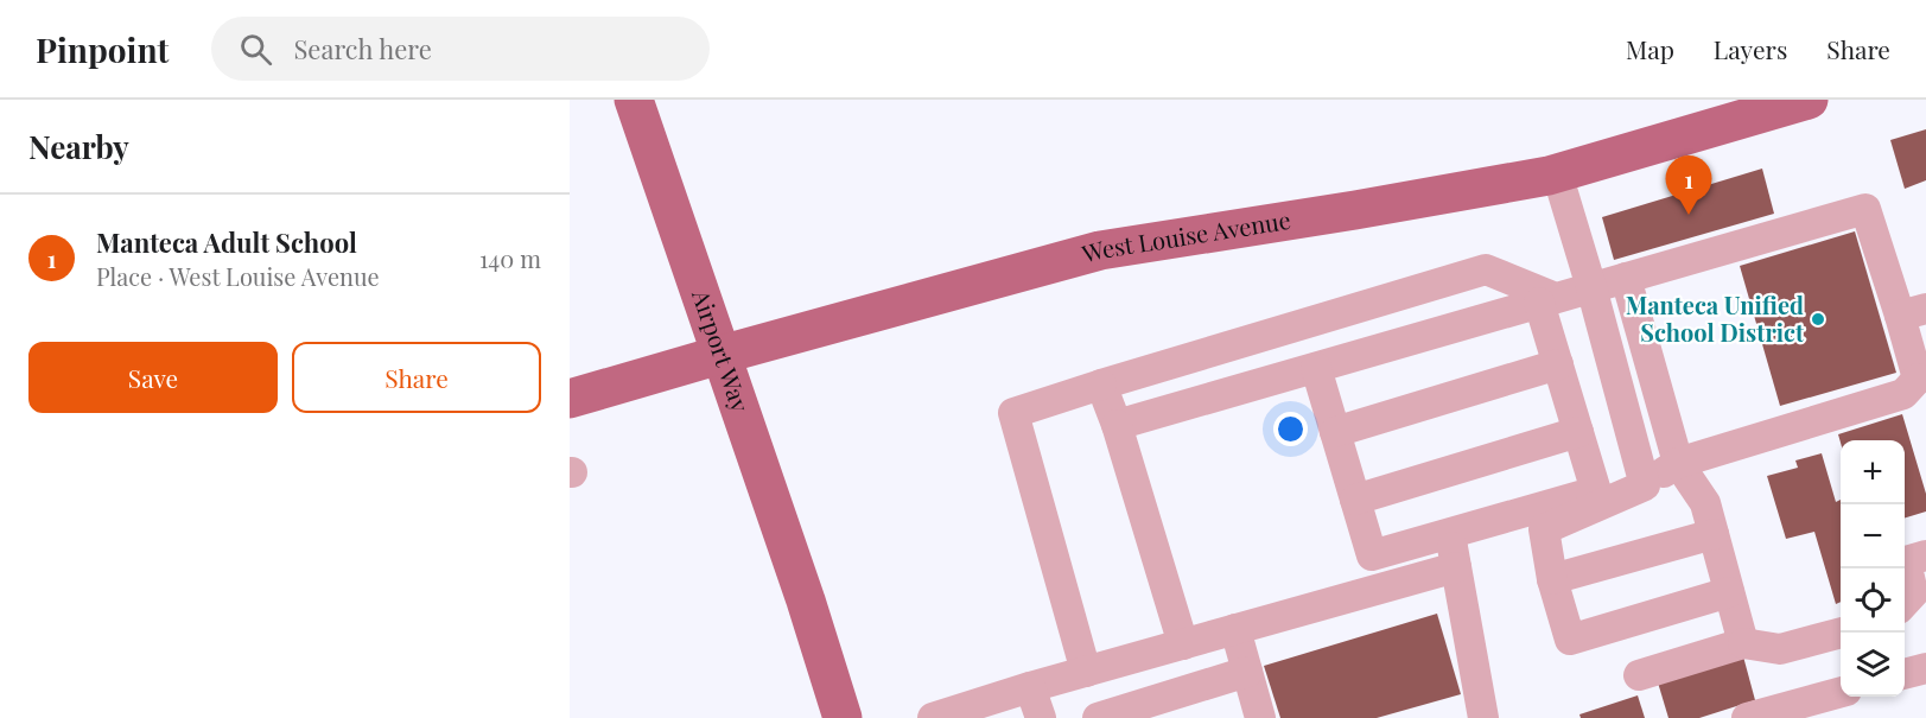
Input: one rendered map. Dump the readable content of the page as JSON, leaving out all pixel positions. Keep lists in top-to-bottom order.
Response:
{
  "streets": {
    "main road": ["West Louise Avenue", "Airport Way"]
  },
  "crossings": [
    ["West Louise Avenue", "Airport Way"]
  ],
  "places": ["Manteca Unified School District"],
  "page": {
    "header": "Pinpoint",
    "search": "Search here",
    "nav": ["Map", "Layers", "Share"],
    "heading": "Nearby",
    "pins": "1",
    "list": [
      {
        "mark": "1",
        "name": "Manteca Adult School",
        "note": "Place · West Louise Avenue",
        "value": "140 m"
      }
    ],
    "buttons": ["Save", "Share"],
    "map_buttons": ["+", "−"]
  }
}
